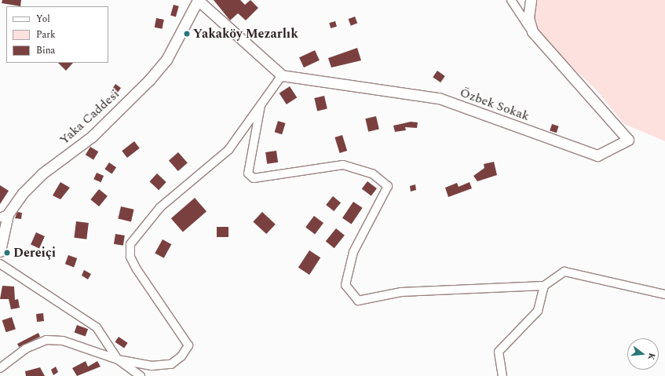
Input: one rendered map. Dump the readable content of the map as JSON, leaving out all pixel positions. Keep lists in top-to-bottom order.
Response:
{
  "streets": {
    "street": ["Özbek Sokak", "Yaka Caddesi"]
  },
  "places": ["Yakaköy Mezarlık", "Dereiçi"],
  "legend": ["Yol", "Park", "Bina"],
  "north": "right"
}
